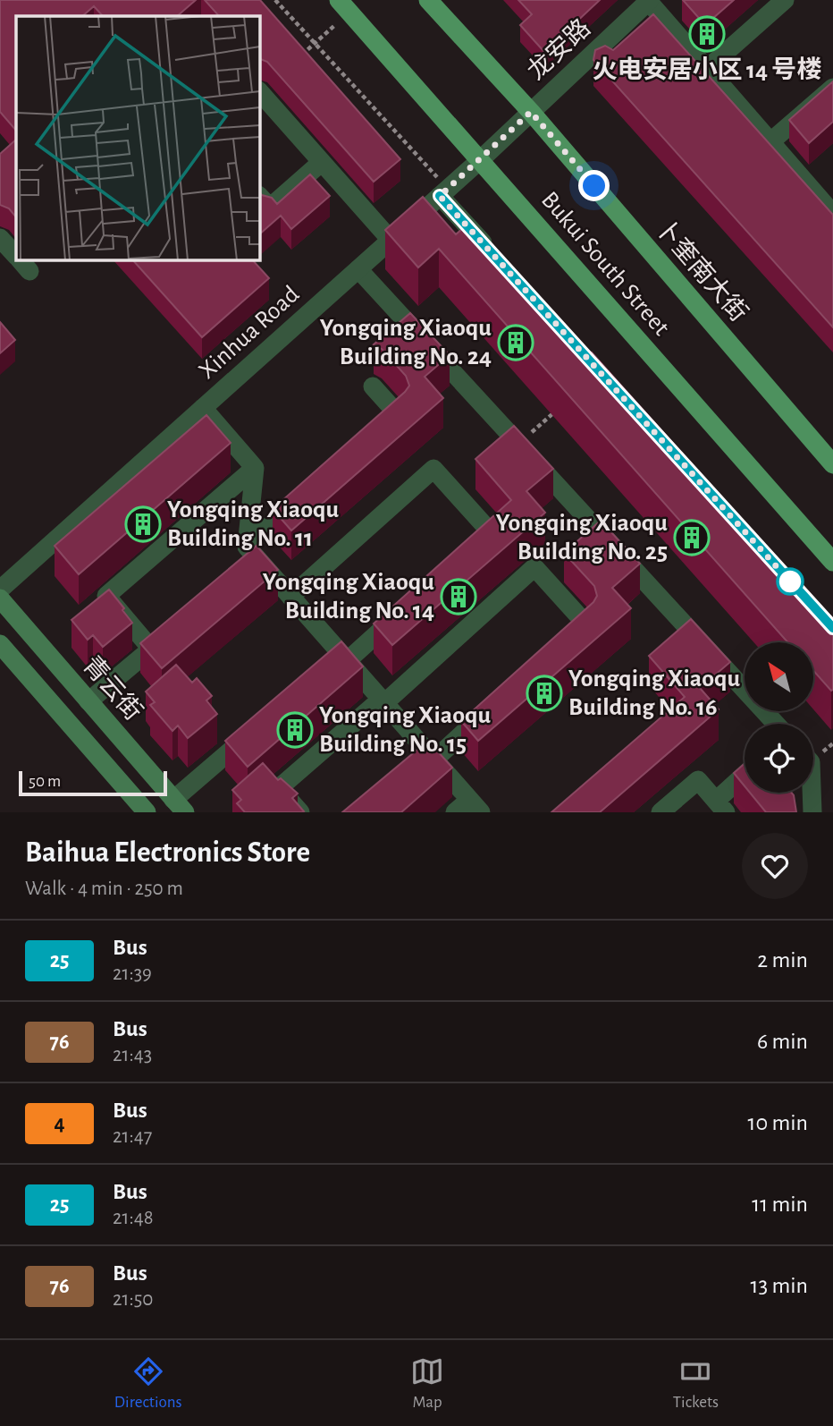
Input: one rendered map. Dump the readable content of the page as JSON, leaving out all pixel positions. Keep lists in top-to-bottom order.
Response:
{
  "streets": {
    "main road": ["Bukui South Street", "卜奎南大街", "青云街"],
    "street": ["龙安路", "Xinhua Road"]
  },
  "crossings": [
    ["龙安路", "卜奎南大街"],
    ["龙安路", "Xinhua Road"],
    ["Bukui South Street", "Xinhua Road"],
    ["卜奎南大街", "Xinhua Road"]
  ],
  "places": {
    "building": [
      "火电安居小区 14 号楼",
      "Yongqing Xiaoqu Building No. 24",
      "Yongqing Xiaoqu Building No. 11",
      "Yongqing Xiaoqu Building No. 25",
      "Yongqing Xiaoqu Building No. 14",
      "Yongqing Xiaoqu Building No. 16",
      "Yongqing Xiaoqu Building No. 15"
    ]
  },
  "lines": ["bus line 25"],
  "scale_bar": "50 m",
  "north": "top left",
  "page": {
    "scale": "50 m",
    "heading": ["Baihua Electronics Store", "Walk · 4 min · 250 m"],
    "list": [
      {
        "mark": "25",
        "name": "Bus",
        "note": "21:39",
        "value": "2 min"
      },
      {
        "mark": "76",
        "name": "Bus",
        "note": "21:43",
        "value": "6 min"
      },
      {
        "mark": "4",
        "name": "Bus",
        "note": "21:47",
        "value": "10 min"
      },
      {
        "mark": "25",
        "name": "Bus",
        "note": "21:48",
        "value": "11 min"
      },
      {
        "mark": "76",
        "name": "Bus",
        "note": "21:50",
        "value": "13 min"
      }
    ],
    "tabs": ["Directions", "Map", "Tickets"]
  }
}
